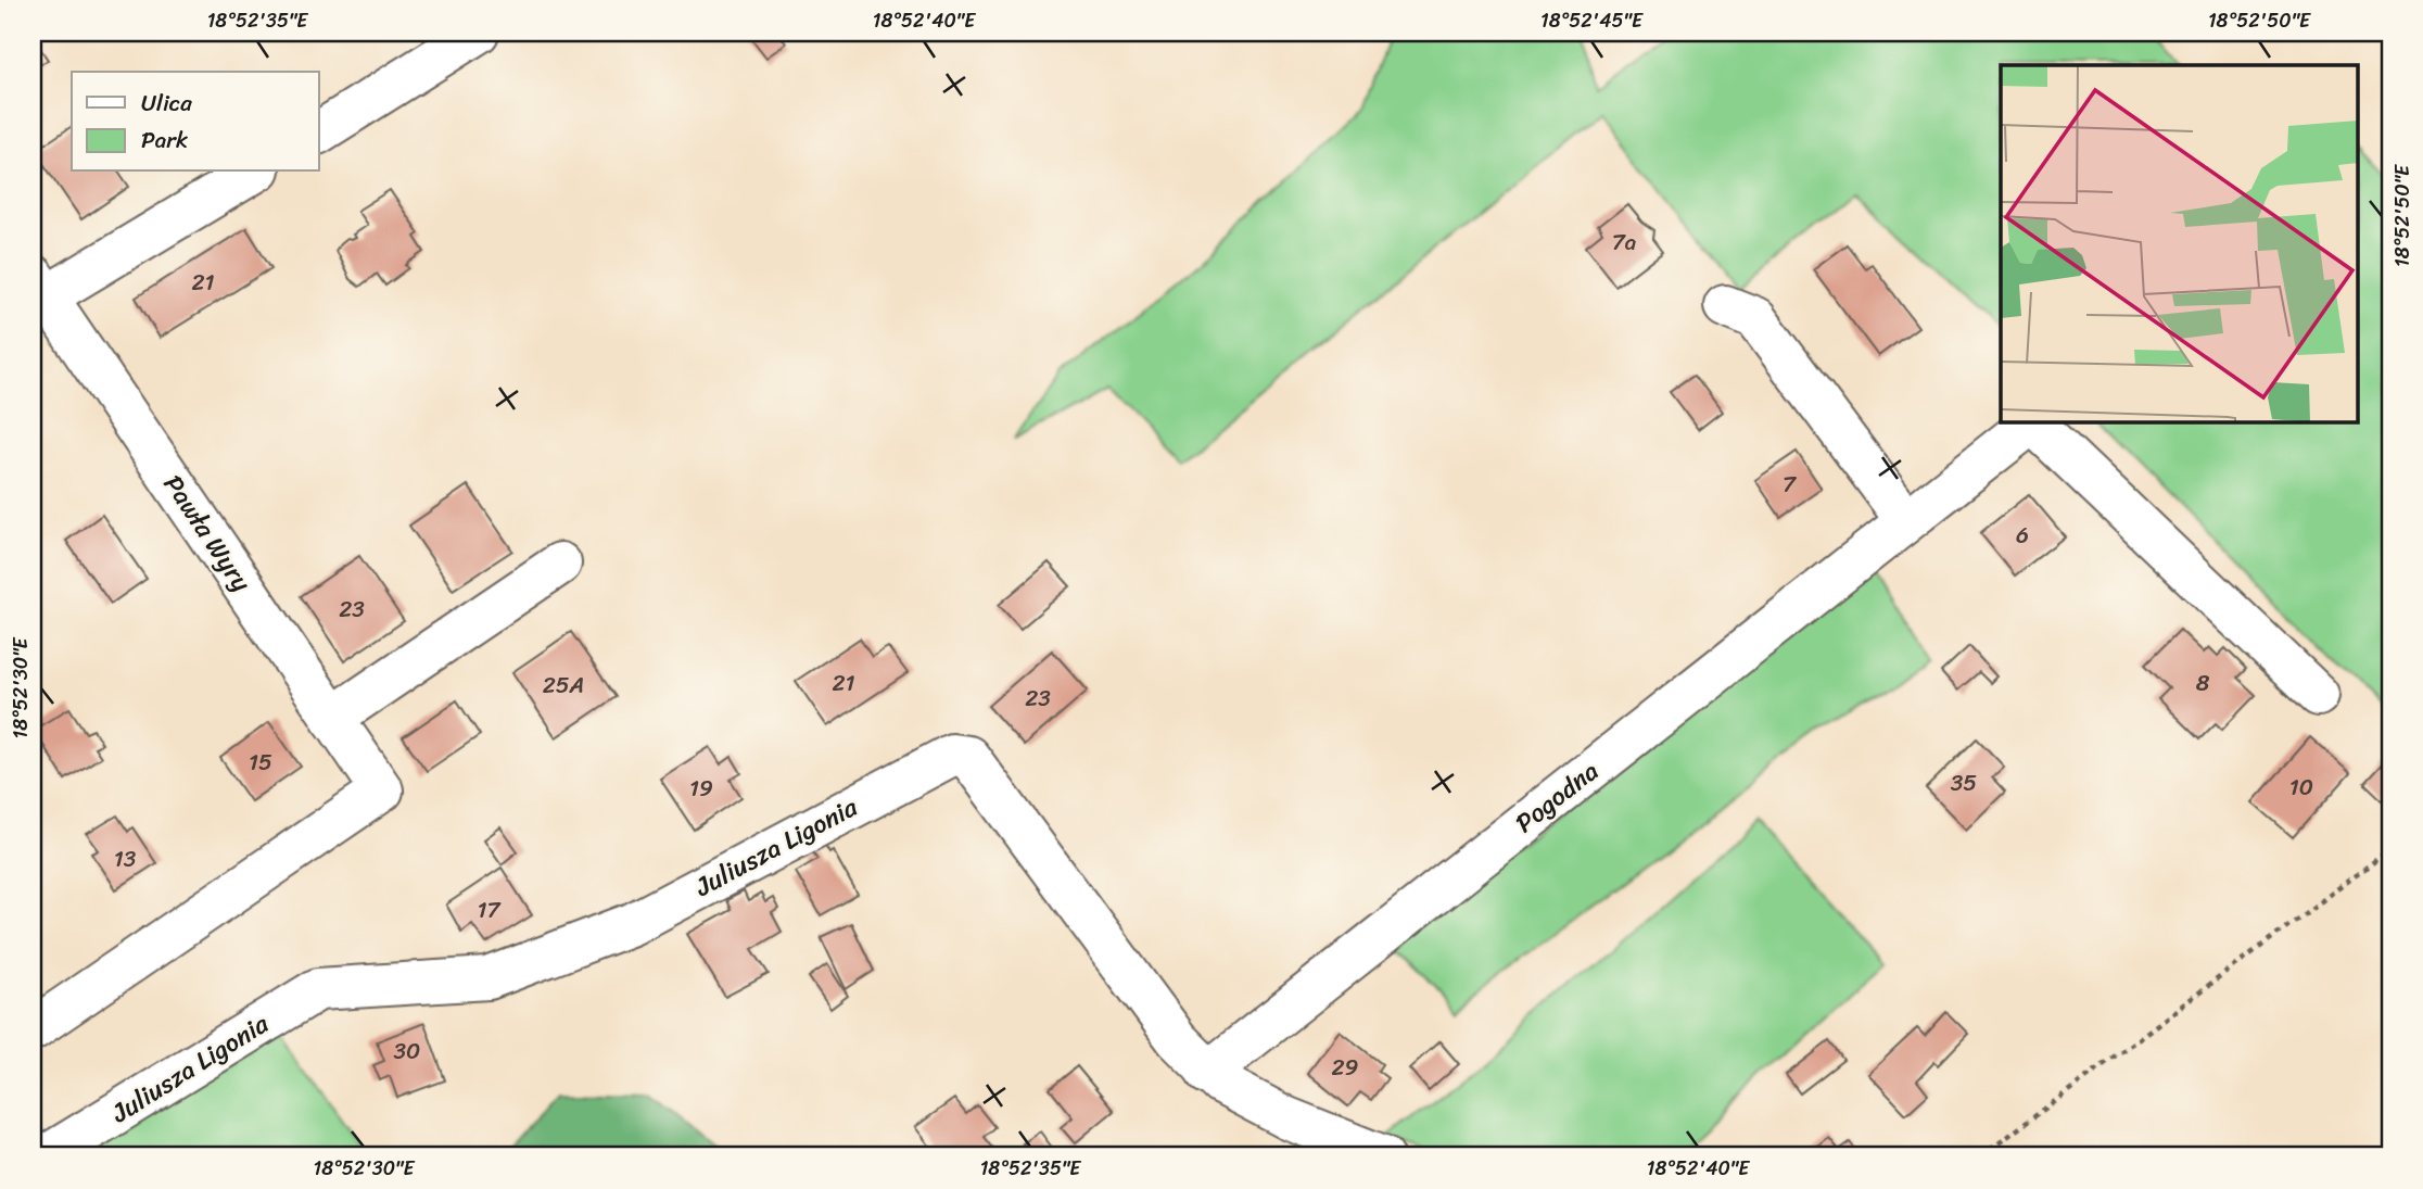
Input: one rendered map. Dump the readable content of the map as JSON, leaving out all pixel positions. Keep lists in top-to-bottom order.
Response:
{
  "streets": {
    "street": ["Pawła Wyry", "Pogodna", "Juliusza Ligonia"]
  },
  "crossings": [
    ["Pogodna", "Juliusza Ligonia"]
  ],
  "house_numbers": [
    "7a",
    "21",
    "7",
    "6",
    "23",
    "21",
    "8",
    "25A",
    "23",
    "15",
    "35",
    "10",
    "19",
    "13",
    "17",
    "30",
    "29"
  ],
  "legend": ["Ulica", "Park"],
  "coordinates": [
    "18°52'35\"E",
    "18°52'40\"E",
    "18°52'45\"E",
    "18°52'50\"E",
    "18°52'30\"E"
  ]
}
